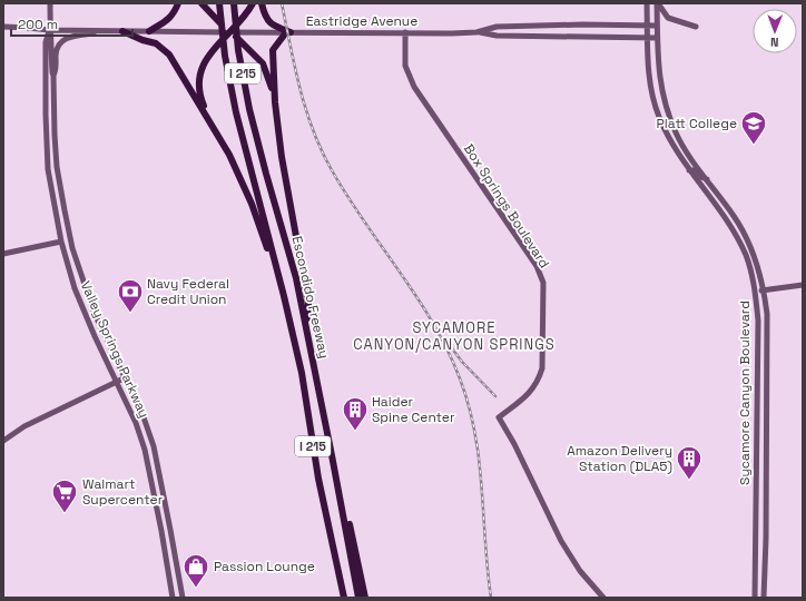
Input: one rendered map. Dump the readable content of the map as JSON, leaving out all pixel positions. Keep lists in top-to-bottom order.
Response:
{
  "streets": {
    "highway": ["I 215", "Escondido Freeway"],
    "main road": [
      "Eastridge Avenue",
      "Box Springs Boulevard",
      "Valley Springs Parkway",
      "Sycamore Canyon Boulevard"
    ]
  },
  "crossings": [
    ["Eastridge Avenue", "Box Springs Boulevard"],
    ["Eastridge Avenue", "Sycamore Canyon Boulevard"]
  ],
  "districts": ["SYCAMORE CANYON/CANYON SPRINGS"],
  "places": {
    "school or university": ["Platt College"],
    "bank": ["Navy Federal Credit Union"],
    "building": ["Haider Spine Center", "Amazon Delivery Station (DLA5)"],
    "supermarket": ["Walmart Supercenter"],
    "shop": ["Passion Lounge"]
  },
  "scale_bar": "200 m",
  "north": "bottom"
}
